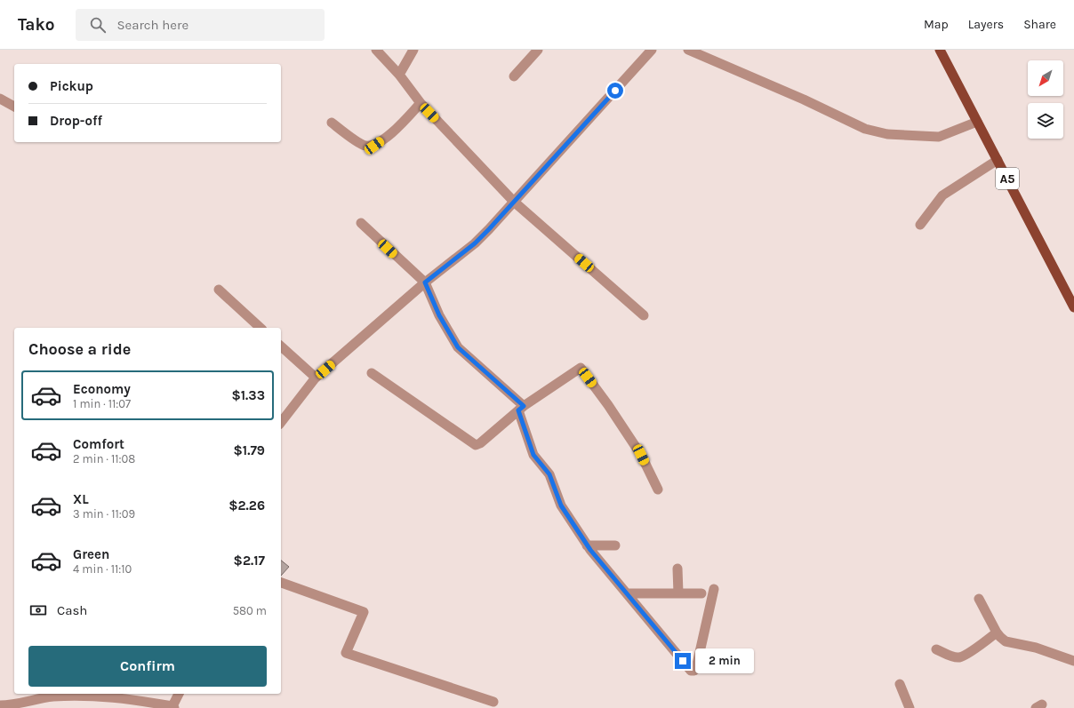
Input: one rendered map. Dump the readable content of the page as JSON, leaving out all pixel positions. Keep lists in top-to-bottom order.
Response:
{
  "streets": {
    "main road": ["A5"]
  },
  "north": "bottom left",
  "page": {
    "header": "Tako",
    "search": "Search here",
    "nav": ["Map", "Layers", "Share"],
    "banner": ["Pickup", "Drop-off"],
    "heading": "Choose a ride",
    "list": [
      {
        "name": "Economy",
        "note": "1 min · 11:07",
        "value": "$1.33"
      },
      {
        "name": "Comfort",
        "note": "2 min · 11:08",
        "value": "$1.79"
      },
      {
        "name": "XL",
        "note": "3 min · 11:09",
        "value": "$2.26"
      },
      {
        "name": "Green",
        "note": "4 min · 11:10",
        "value": "$2.17"
      }
    ],
    "pay": ["Cash", "580 m"],
    "buttons": "Confirm",
    "bubble": "2 min"
  }
}
